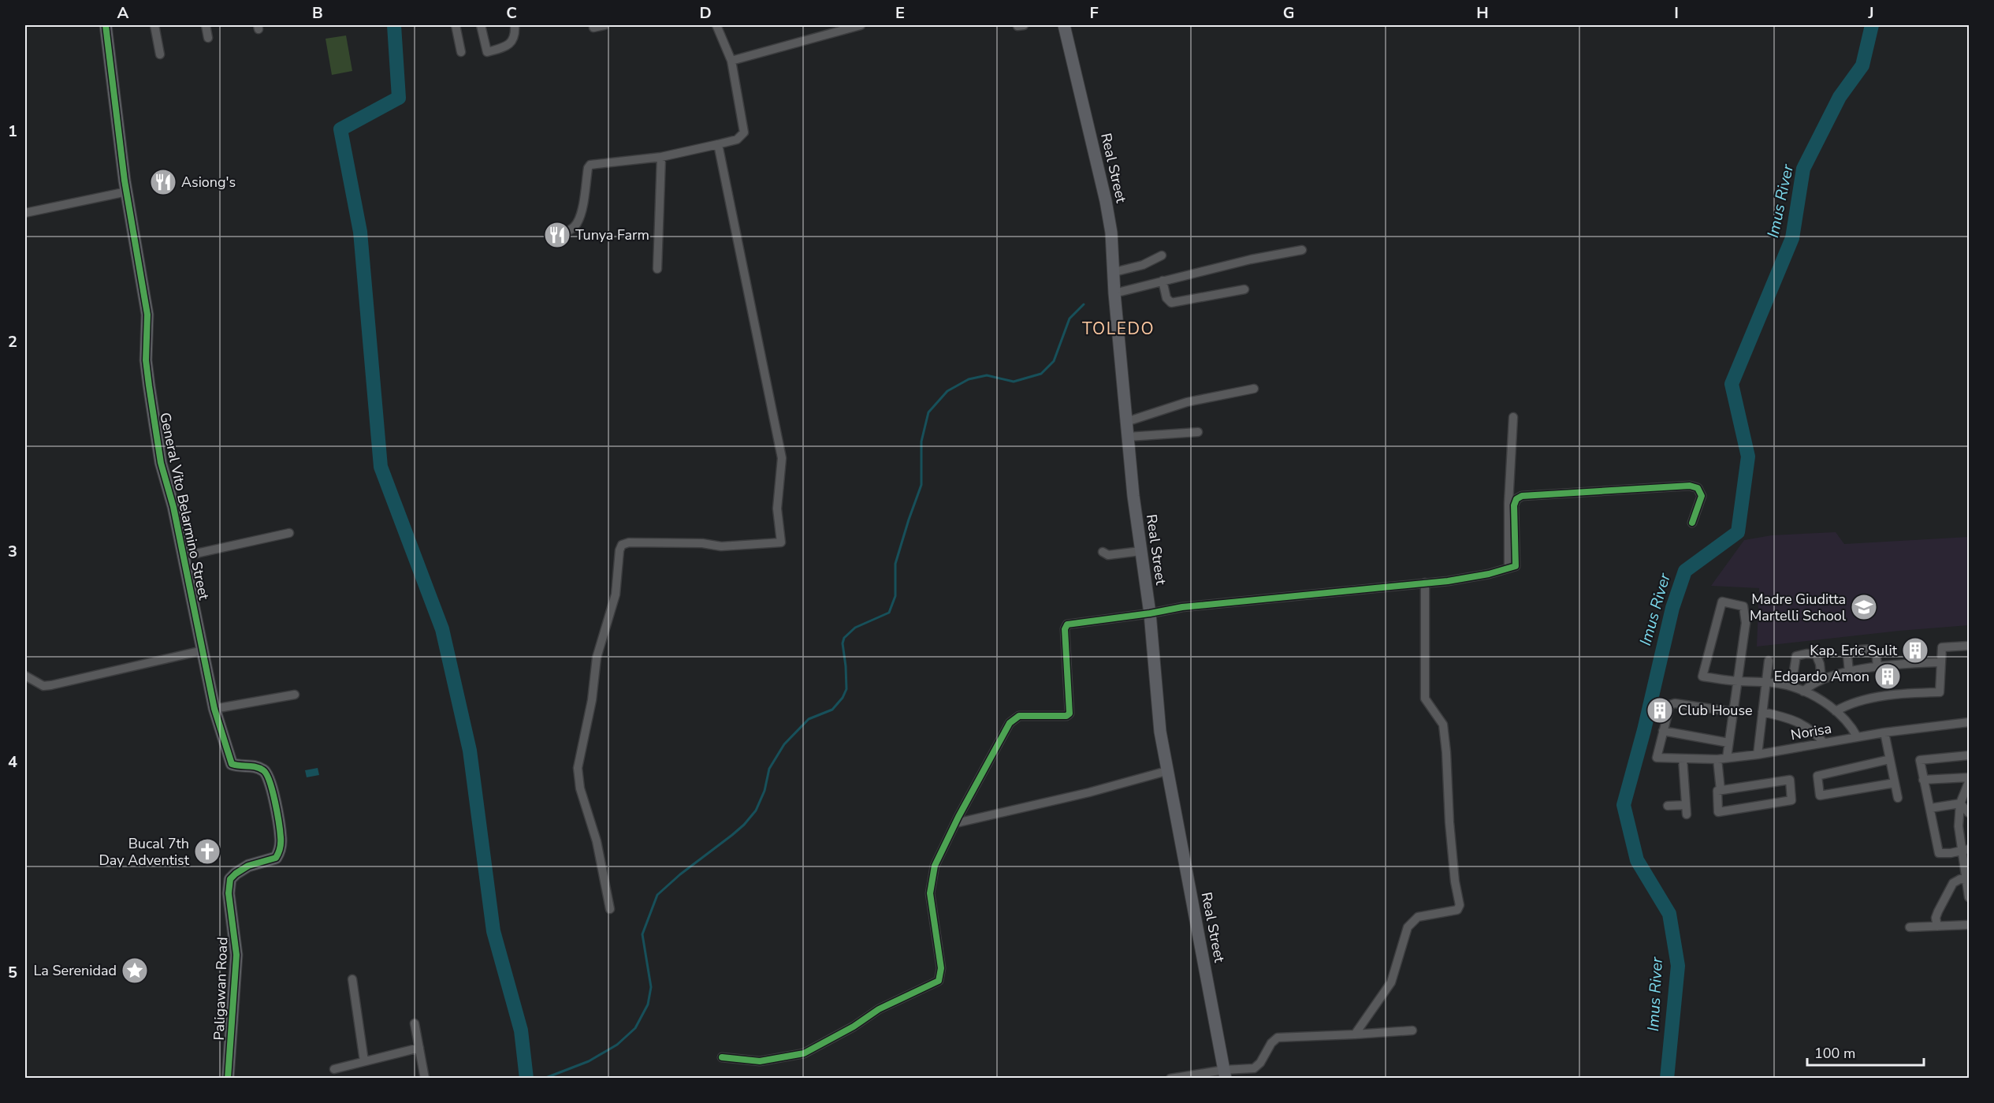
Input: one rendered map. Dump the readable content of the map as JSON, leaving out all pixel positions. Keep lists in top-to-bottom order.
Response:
{
  "streets": {
    "street": [
      "Real Street",
      "General Vito Belarmino Street",
      "Norisa",
      "Paligawan Road"
    ]
  },
  "crossings": [
    ["General Vito Belarmino Street", "Paligawan Road"]
  ],
  "districts": ["TOLEDO"],
  "water": ["Imus River"],
  "places": {
    "restaurant": ["Asiong's", "Tunya Farm"],
    "school or university": ["Madre Giuditta Martelli School"],
    "building": ["Kap. Eric Sulit", "Edgardo Amon", "Club House"],
    "church": ["Bucal 7th Day Adventist"],
    "place": ["La Serenidad"]
  },
  "scale_bar": "100 m",
  "grid": {
    "columns": [
      "A",
      "B",
      "C",
      "D",
      "E",
      "F",
      "G",
      "H",
      "I",
      "J"
    ],
    "rows": [
      "1",
      "2",
      "3",
      "4",
      "5"
    ]
  }
}
